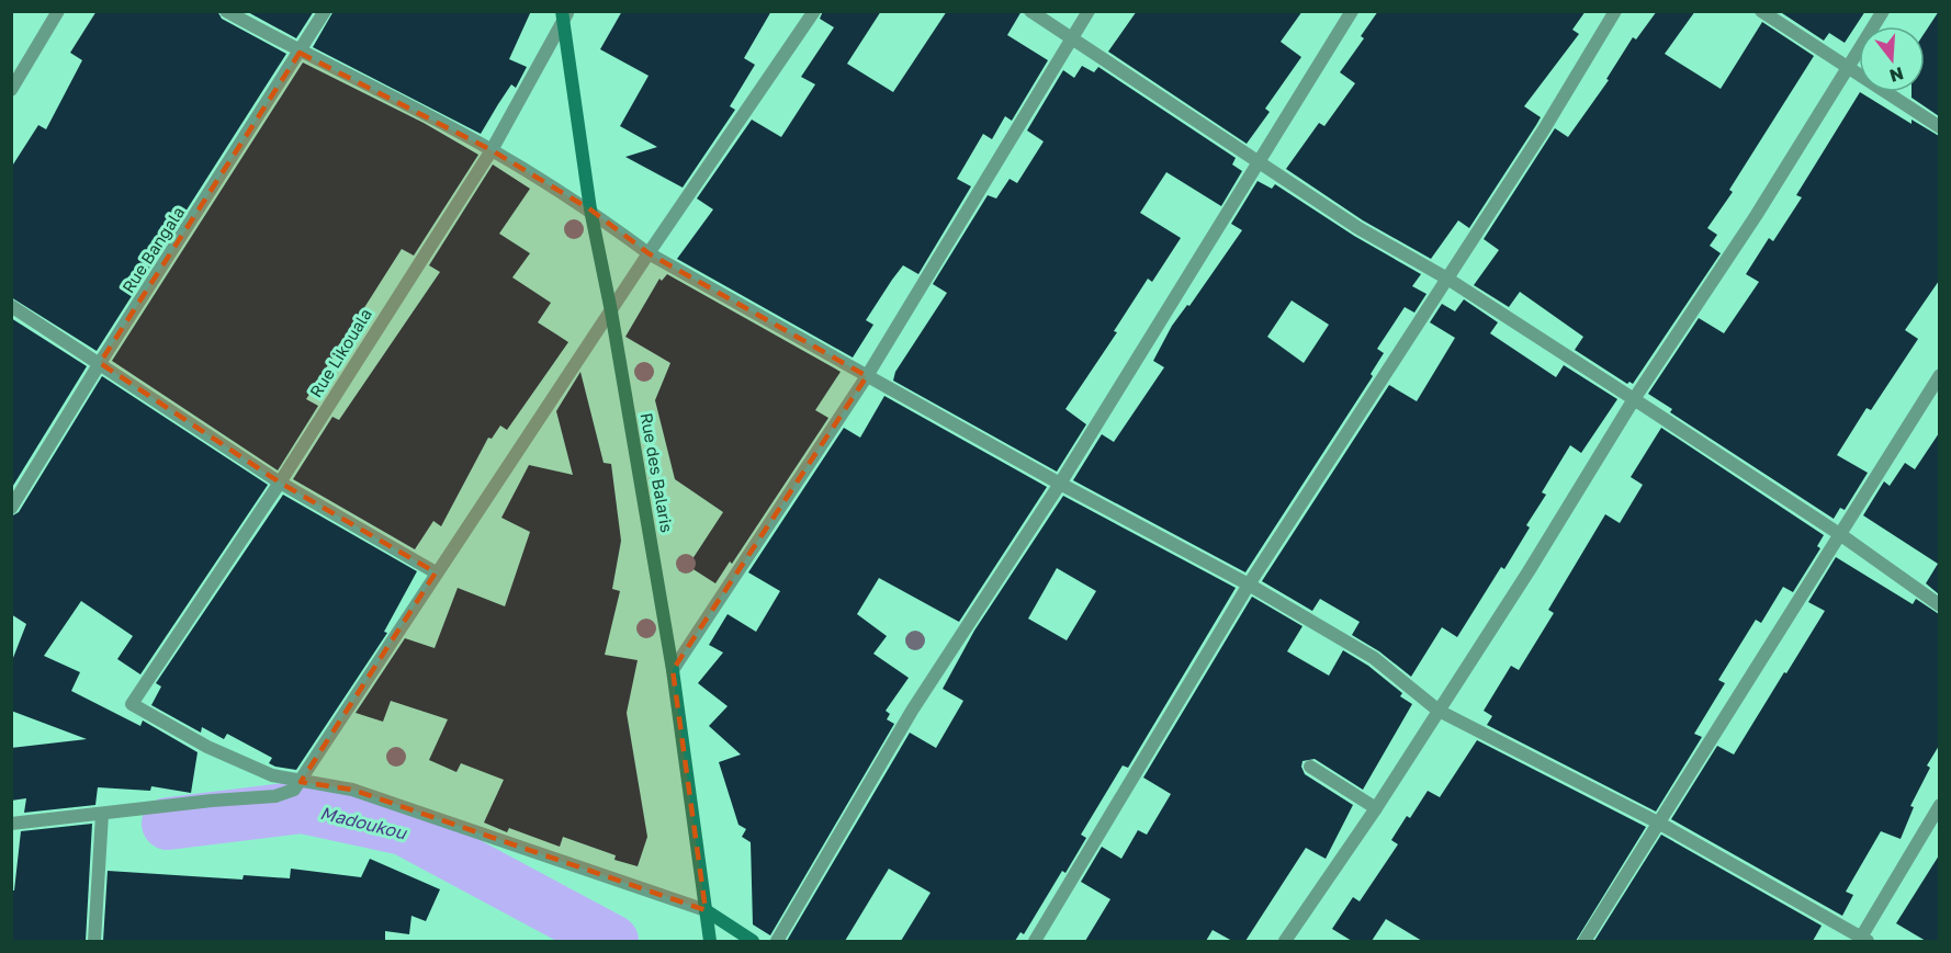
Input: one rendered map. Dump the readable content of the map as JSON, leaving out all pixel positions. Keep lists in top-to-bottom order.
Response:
{
  "streets": {
    "main road": ["Rue des Balaris"],
    "street": ["Rue Bangala", "Rue Likouala"]
  },
  "crossings": [
    ["Rue Likouala", "Rue des Balaris"]
  ],
  "water": ["Madoukou"],
  "north": "bottom"
}
